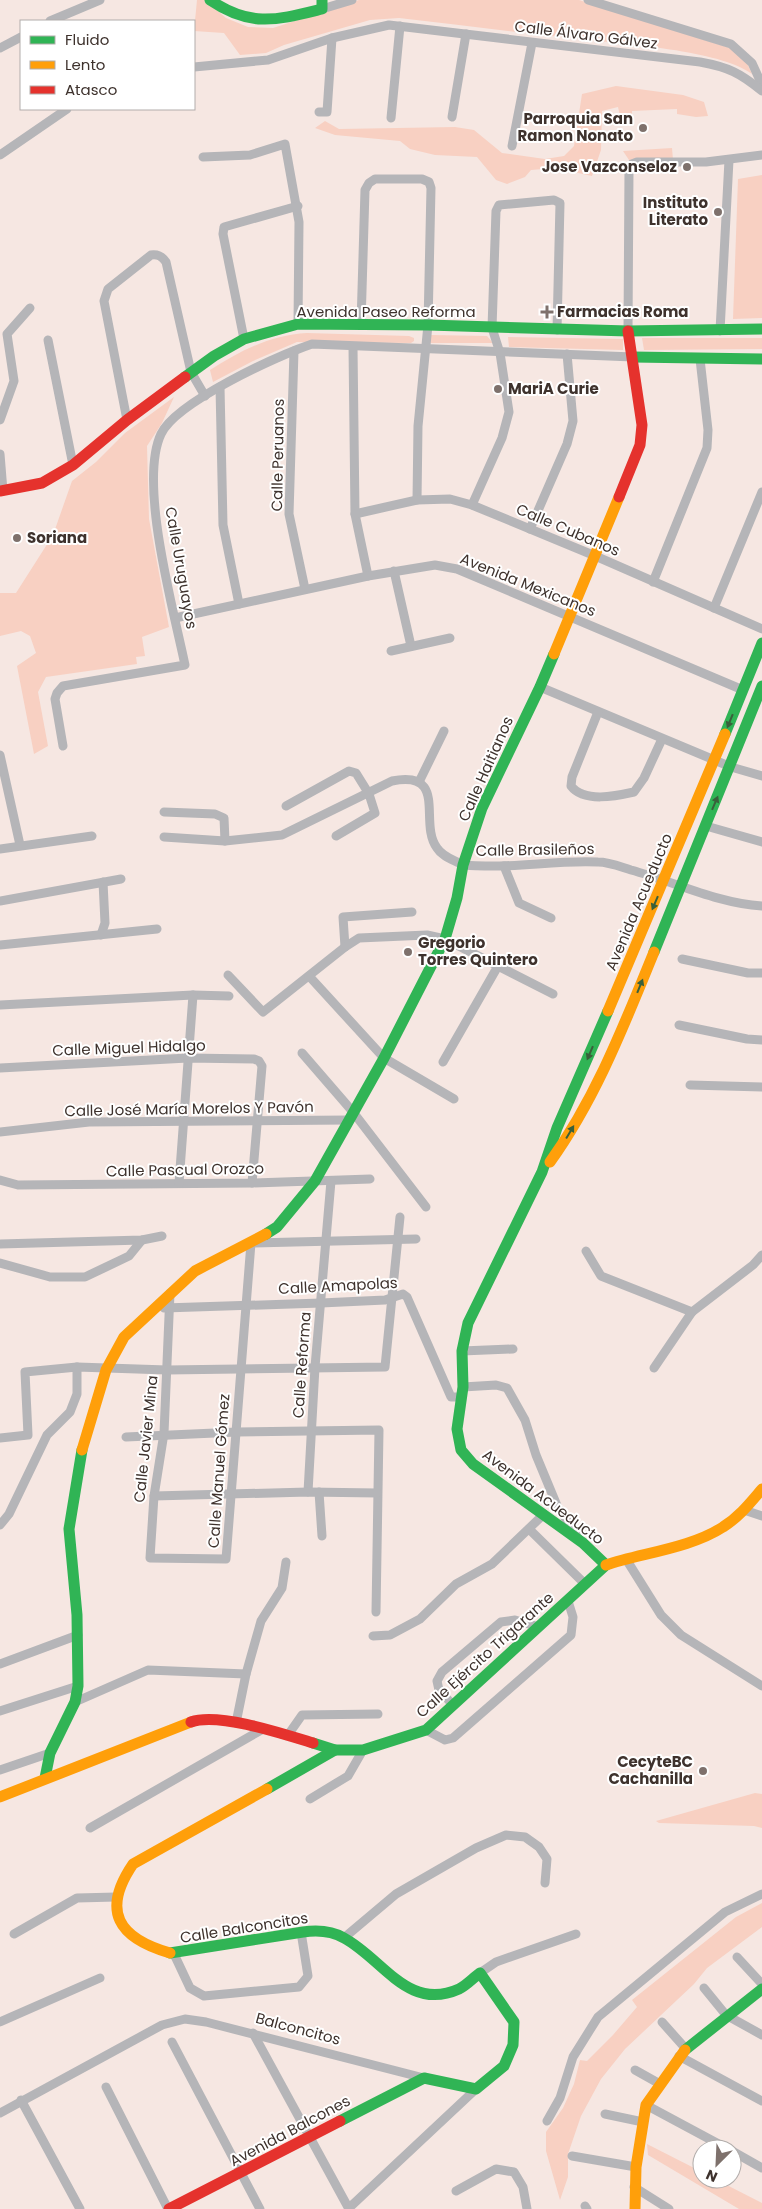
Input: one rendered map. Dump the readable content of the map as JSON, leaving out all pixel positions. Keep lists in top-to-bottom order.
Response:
{
  "streets": {
    "street": [
      "Calle Álvaro Gálvez",
      "Avenida Paseo Reforma",
      "Calle Peruanos",
      "Calle Cubanos",
      "Calle Uruguayos",
      "Avenida Mexicanos",
      "Calle Haitianos",
      "Calle Brasileños",
      "Avenida Acueducto",
      "Calle Miguel Hidalgo",
      "Calle José María Morelos Y Pavón",
      "Calle Pascual Orozco",
      "Calle Amapolas",
      "Calle Reforma",
      "Calle Javier Mina",
      "Calle Manuel Gómez",
      "Calle Ejército Trigarante",
      "Calle Balconcitos",
      "Balconcitos",
      "Avenida Balcones"
    ]
  },
  "crossings": [
    ["Avenida Paseo Reforma", "Calle Haitianos"],
    ["Calle Peruanos", "Avenida Mexicanos"],
    ["Calle Cubanos", "Calle Haitianos"],
    ["Calle Uruguayos", "Avenida Mexicanos"],
    ["Avenida Mexicanos", "Calle Haitianos"],
    ["Avenida Mexicanos", "Avenida Acueducto"],
    ["Calle Haitianos", "Calle Brasileños"],
    ["Calle Haitianos", "Calle José María Morelos Y Pavón"],
    ["Calle Haitianos", "Calle Pascual Orozco"],
    ["Calle Haitianos", "Calle Amapolas"],
    ["Calle Haitianos", "Calle Javier Mina"],
    ["Calle Haitianos", "Calle Manuel Gómez"],
    ["Calle Haitianos", "Calle Ejército Trigarante"],
    ["Calle Brasileños", "Avenida Acueducto"],
    ["Avenida Acueducto", "Calle Amapolas"],
    ["Avenida Acueducto", "Calle Ejército Trigarante"],
    ["Calle Miguel Hidalgo", "Calle José María Morelos Y Pavón"],
    ["Calle Pascual Orozco", "Calle Reforma"],
    ["Calle Amapolas", "Calle Reforma"],
    ["Calle Amapolas", "Calle Javier Mina"],
    ["Calle Amapolas", "Calle Manuel Gómez"],
    ["Calle Javier Mina", "Calle Manuel Gómez"],
    ["Calle Ejército Trigarante", "Calle Balconcitos"],
    ["Balconcitos", "Avenida Balcones"]
  ],
  "places": {
    "other": [
      "Parroquia San Ramon Nonato",
      "Jose Vazconseloz",
      "Instituto Literato",
      "MariA Curie",
      "Soriana",
      "Gregorio Torres Quintero",
      "CecyteBC Cachanilla"
    ],
    "health": ["Farmacias Roma"]
  },
  "legend": ["Fluido", "Lento", "Atasco"],
  "north": "bottom left"
}
